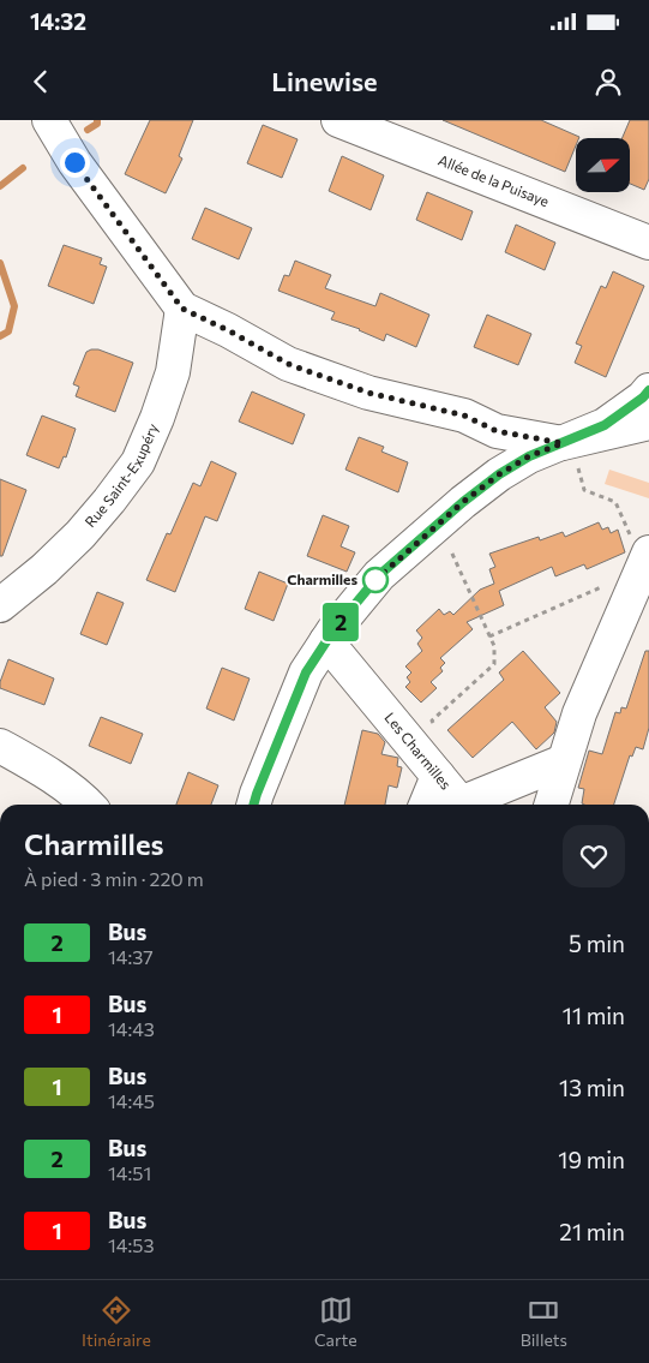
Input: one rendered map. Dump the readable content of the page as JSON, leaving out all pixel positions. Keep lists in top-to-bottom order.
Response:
{
  "streets": {
    "street": ["Allée de la Puisaye", "Rue Saint-Exupéry", "Les Charmilles"]
  },
  "places": ["Charmilles"],
  "lines": ["bus line 2"],
  "north": "right",
  "page": {
    "status": "14:32",
    "header": "Linewise",
    "on_map": "2",
    "heading": ["Charmilles", "À pied · 3 min · 220 m"],
    "list": [
      {
        "mark": "2",
        "name": "Bus",
        "note": "14:37",
        "value": "5 min"
      },
      {
        "mark": "1",
        "name": "Bus",
        "note": "14:43",
        "value": "11 min"
      },
      {
        "mark": "1",
        "name": "Bus",
        "note": "14:45",
        "value": "13 min"
      },
      {
        "mark": "2",
        "name": "Bus",
        "note": "14:51",
        "value": "19 min"
      },
      {
        "mark": "1",
        "name": "Bus",
        "note": "14:53",
        "value": "21 min"
      }
    ],
    "tabs": ["Itinéraire", "Carte", "Billets"]
  }
}
